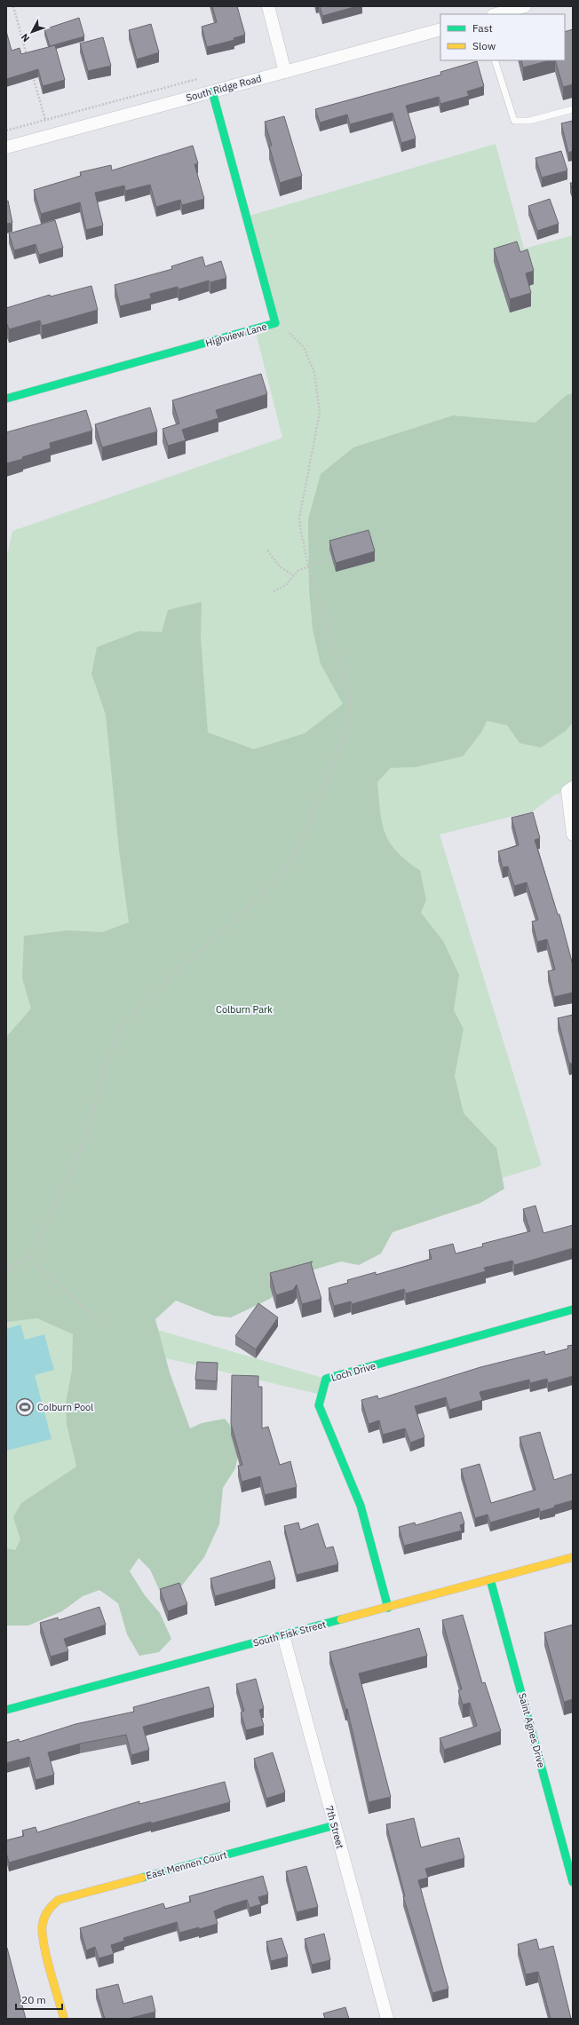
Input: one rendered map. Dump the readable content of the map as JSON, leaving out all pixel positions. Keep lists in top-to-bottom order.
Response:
{
  "streets": {
    "street": [
      "South Ridge Road",
      "Highview Lane",
      "Loch Drive",
      "South Fisk Street",
      "Saint Agnes Drive",
      "7th Street",
      "East Mennen Court"
    ]
  },
  "crossings": [
    ["South Ridge Road", "Highview Lane"],
    ["Loch Drive", "South Fisk Street"],
    ["South Fisk Street", "Saint Agnes Drive"],
    ["South Fisk Street", "7th Street"],
    ["7th Street", "East Mennen Court"]
  ],
  "parks": ["Colburn Park"],
  "places": {
    "sports": ["Colburn Pool"]
  },
  "legend": ["Fast", "Slow"],
  "scale_bar": "20 m",
  "north": "bottom left"
}
